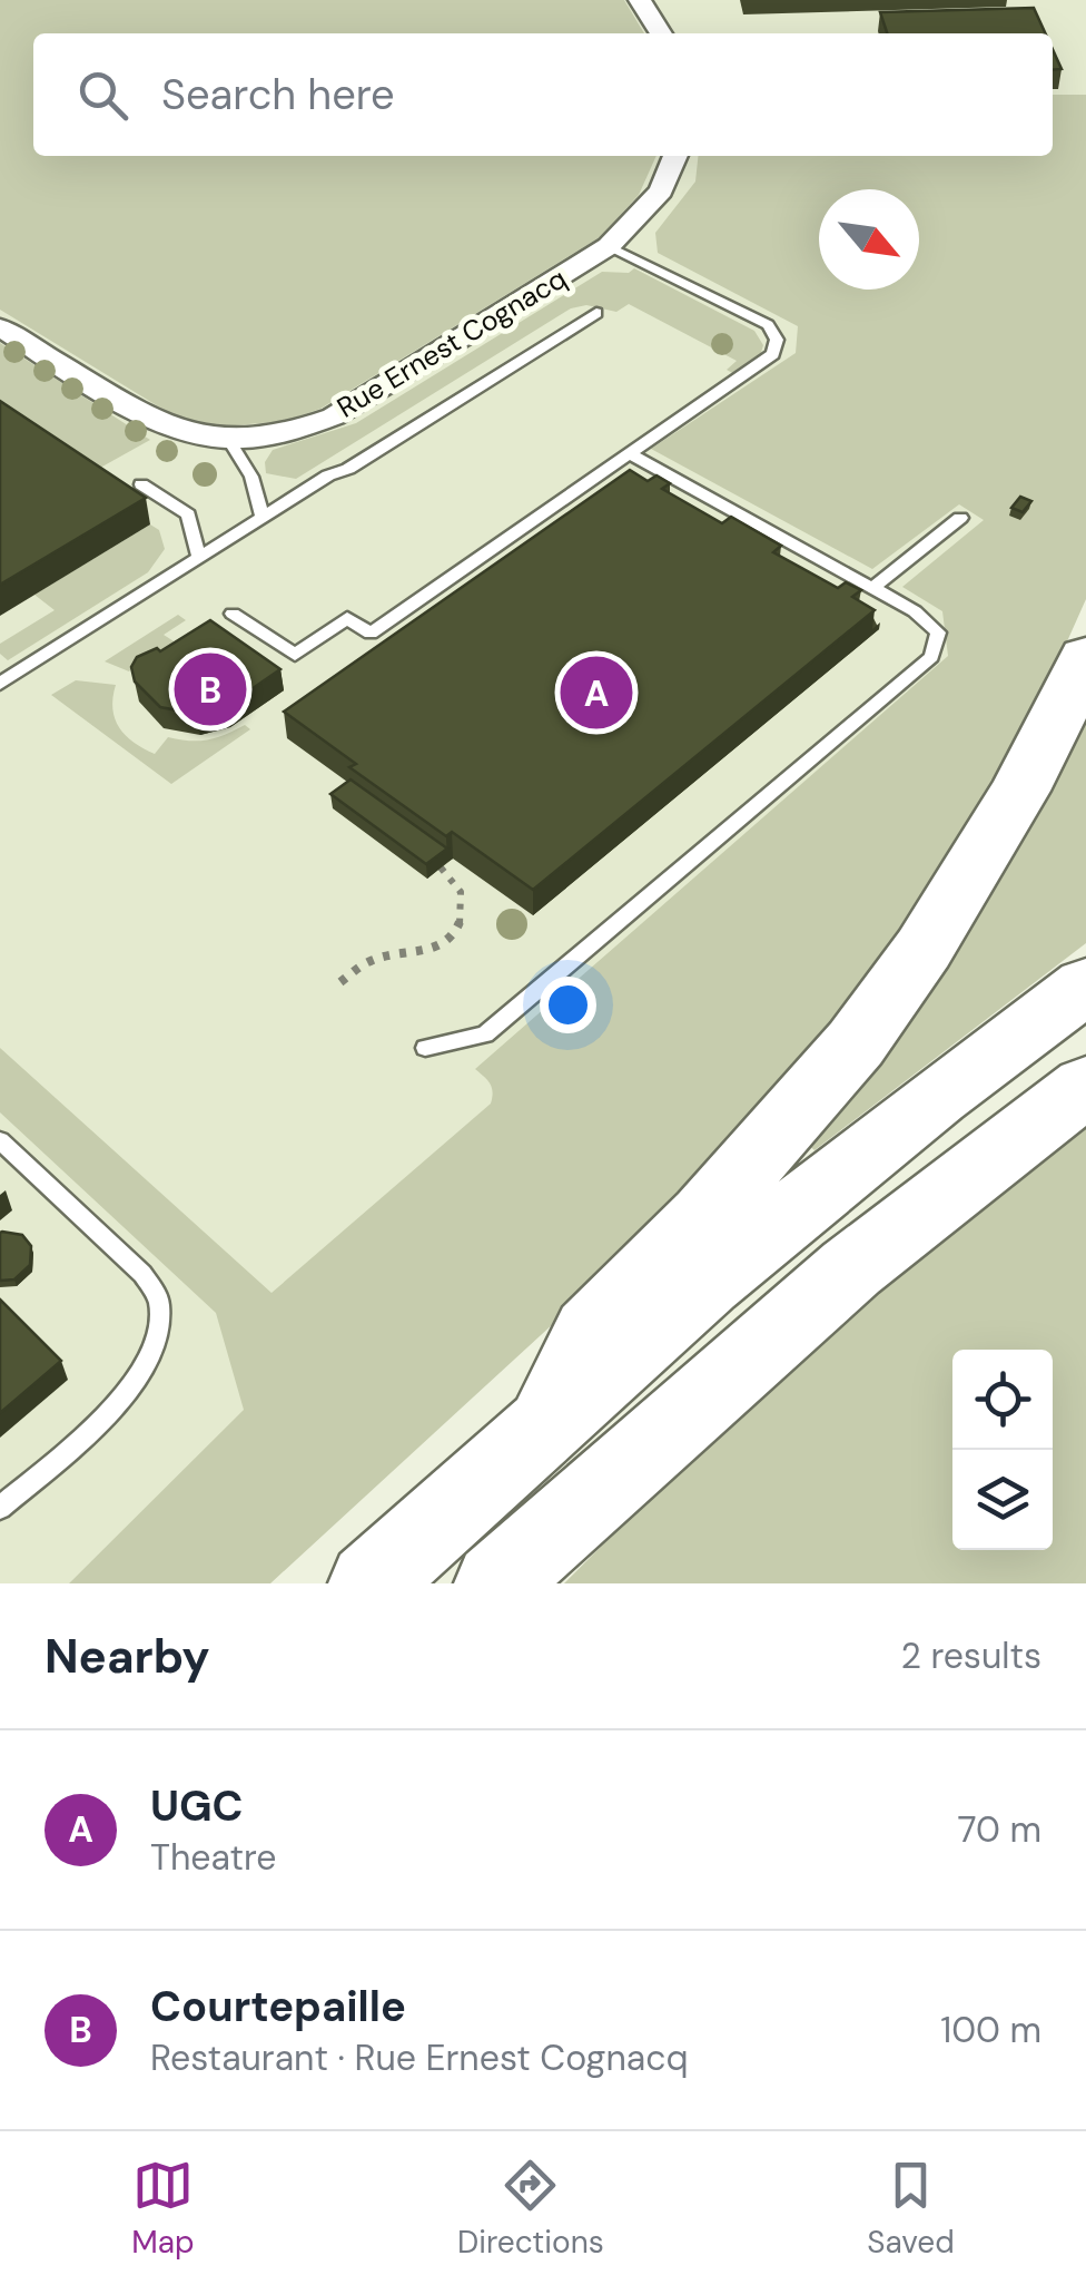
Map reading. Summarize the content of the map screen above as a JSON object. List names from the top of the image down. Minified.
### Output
{"streets":{"street":["Rue Ernest Cognacq"]},"north":"bottom right","page":{"search":"Search here","pins":["B","A"],"heading":["Nearby","2 results"],"list":[{"mark":"A","name":"UGC","note":"Theatre","value":"70 m"},{"mark":"B","name":"Courtepaille","note":"Restaurant · Rue Ernest Cognacq","value":"100 m"}],"nav":["Map","Directions","Saved"]}}
